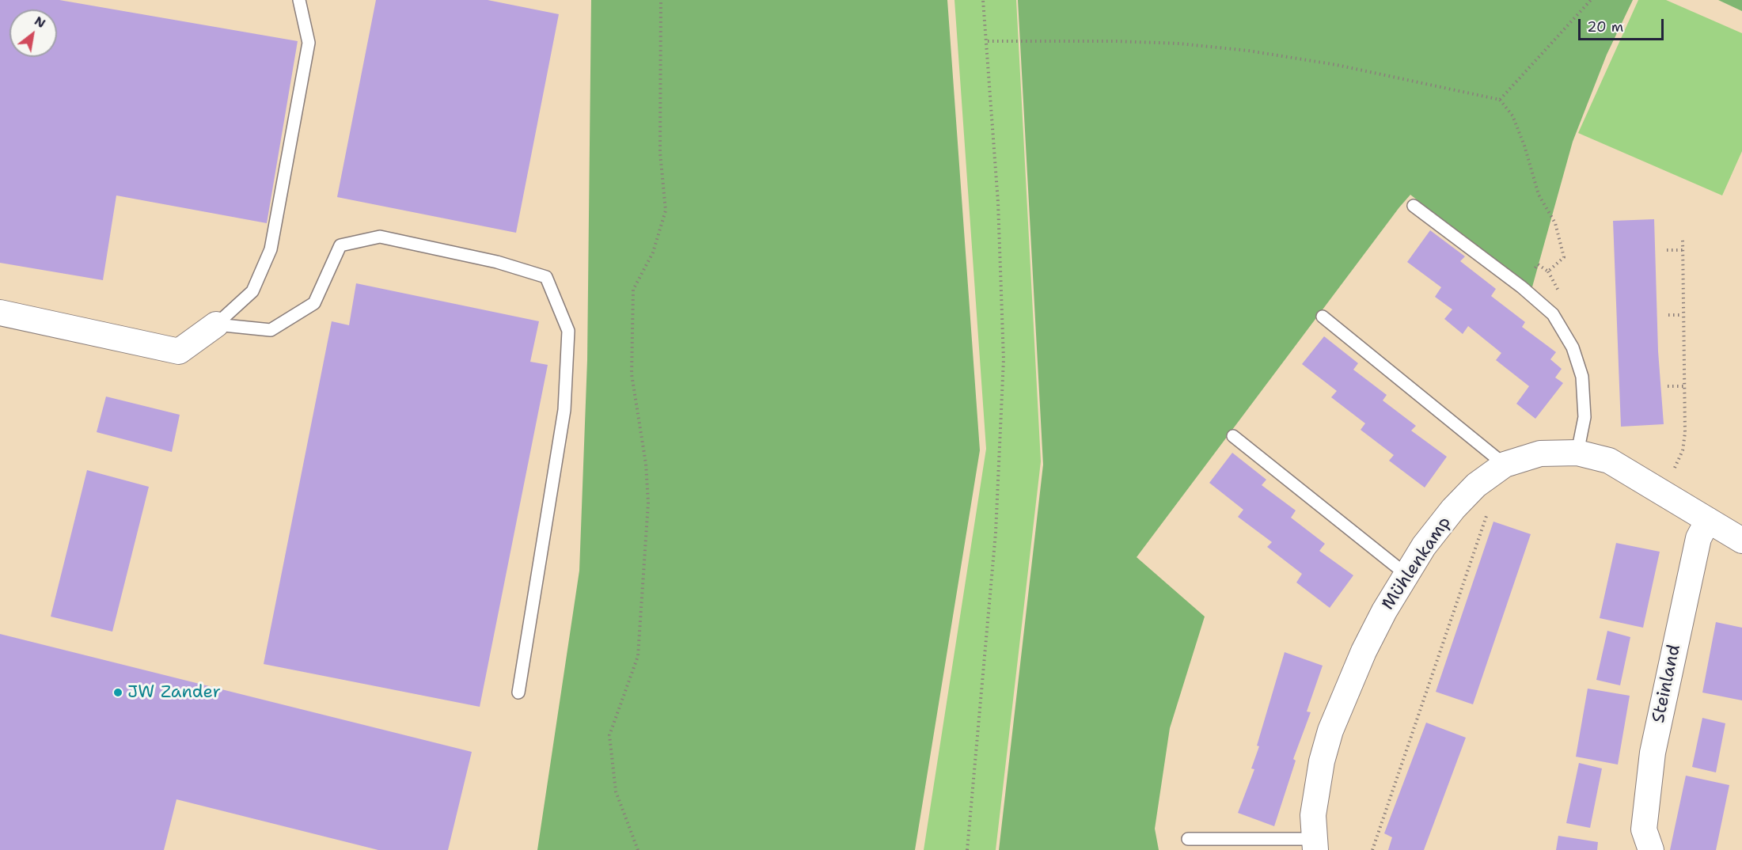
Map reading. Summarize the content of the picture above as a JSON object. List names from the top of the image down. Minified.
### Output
{"streets":{"street":["Mühlenkamp","Steinland"]},"crossings":[["Mühlenkamp","Steinland"]],"places":["JW Zander"],"scale_bar":"20 m","north":"top right"}
